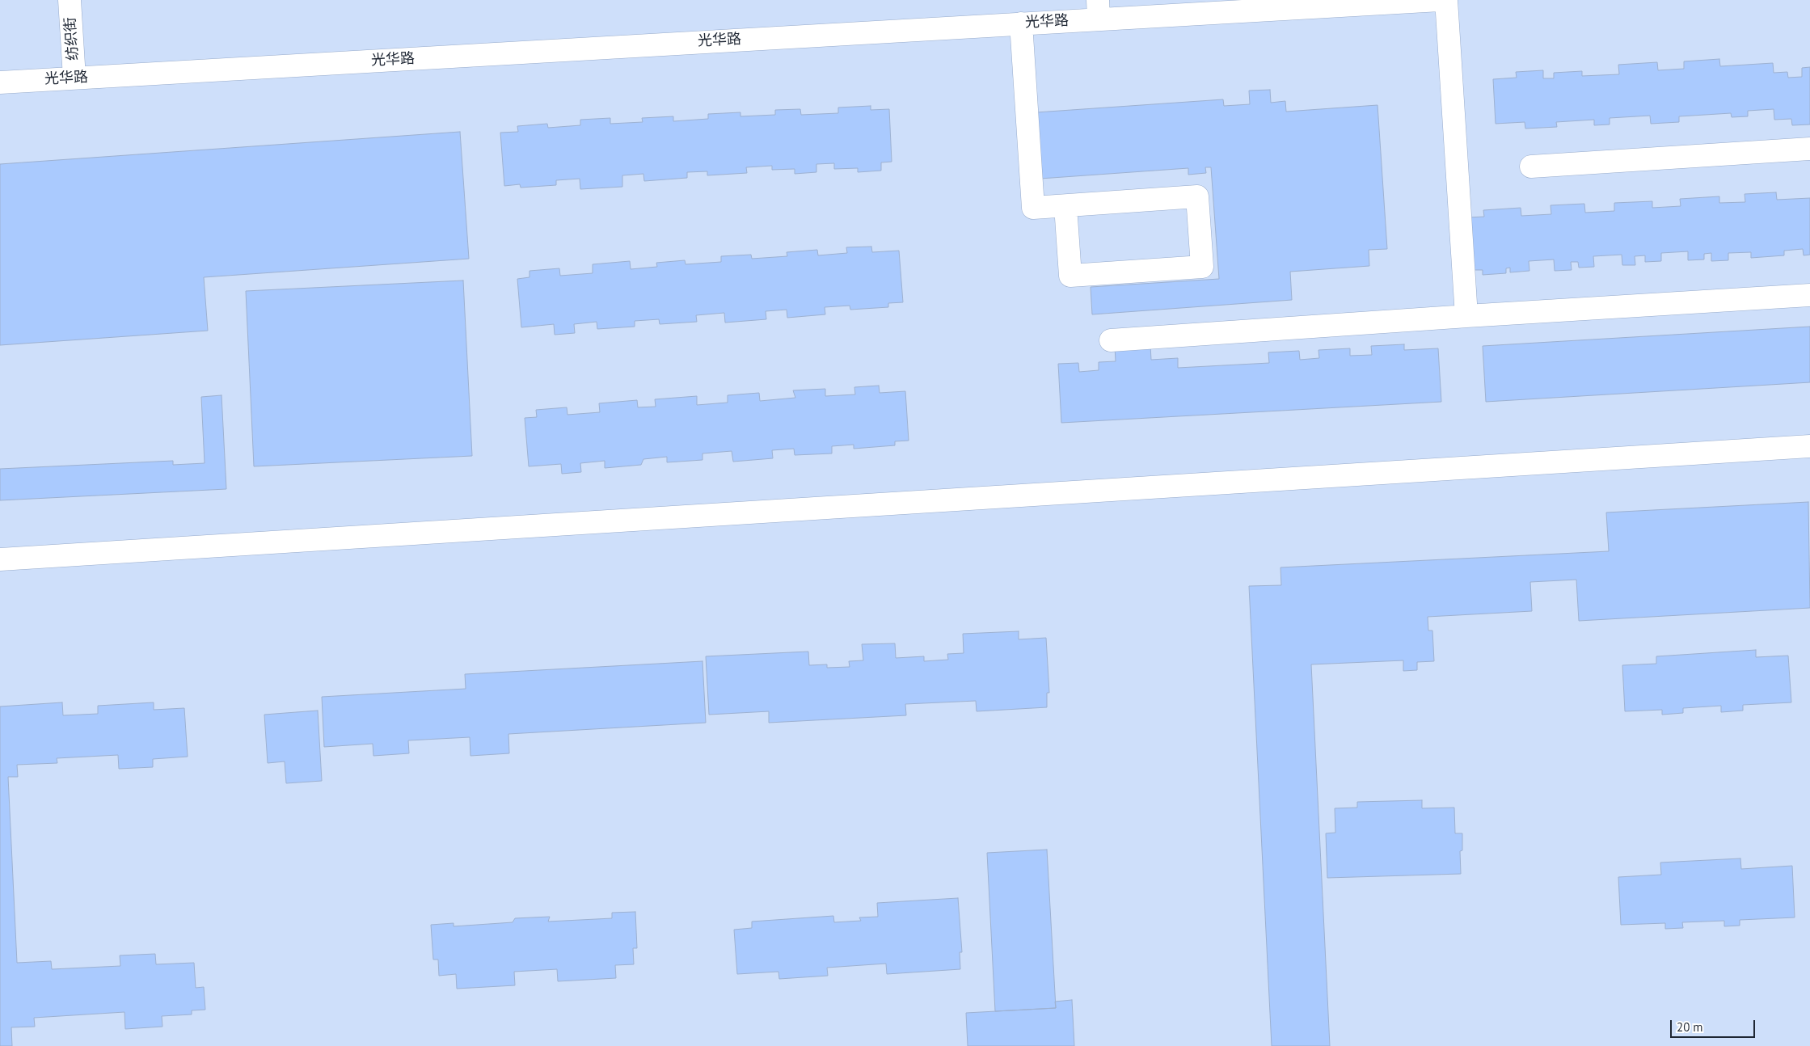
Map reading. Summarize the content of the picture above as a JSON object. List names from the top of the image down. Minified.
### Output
{"streets":{"street":["光华路","纺织街"]},"crossings":[["光华路","纺织街"]],"scale_bar":"20 m"}
